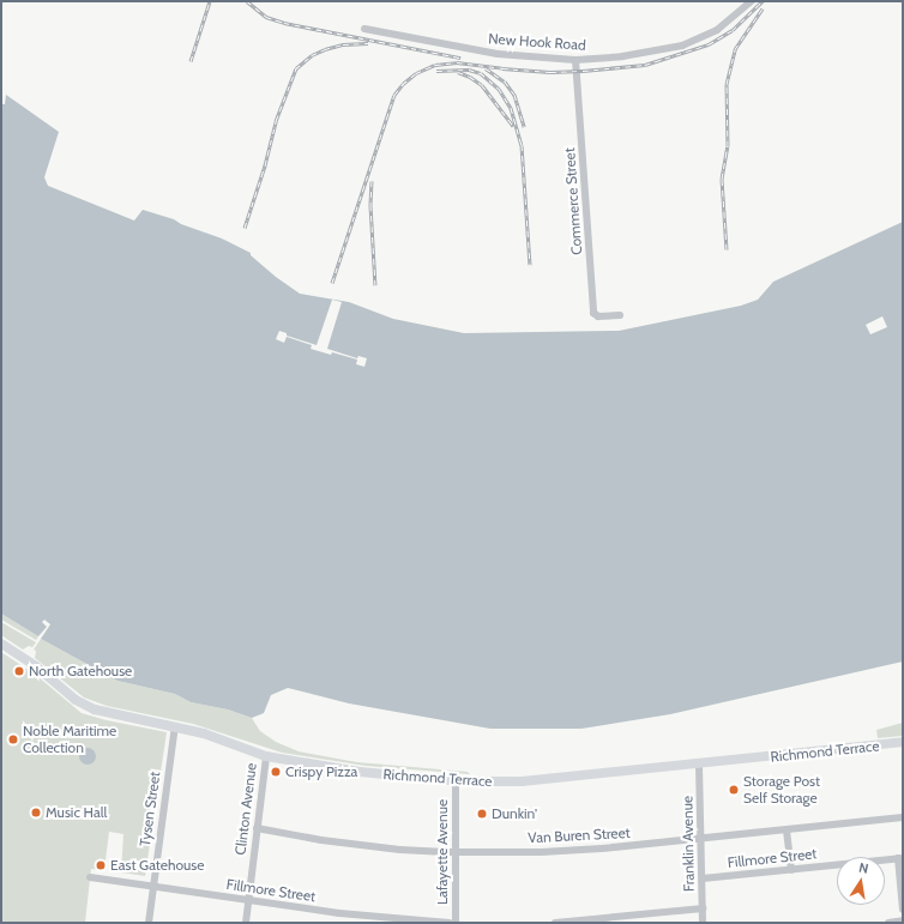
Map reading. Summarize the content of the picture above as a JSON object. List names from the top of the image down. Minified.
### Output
{"streets":{"main road":["Richmond Terrace"],"street":["New Hook Road","Commerce Street","Tysen Street","Clinton Avenue","Van Buren Street","Franklin Avenue","Lafayette Avenue","Fillmore Street"]},"crossings":[["New Hook Road","Commerce Street"],["Richmond Terrace","Tysen Street"],["Richmond Terrace","Clinton Avenue"],["Richmond Terrace","Franklin Avenue"],["Richmond Terrace","Lafayette Avenue"],["Tysen Street","Fillmore Street"],["Clinton Avenue","Van Buren Street"],["Clinton Avenue","Fillmore Street"],["Van Buren Street","Franklin Avenue"],["Van Buren Street","Lafayette Avenue"],["Franklin Avenue","Fillmore Street"]],"places":["North Gatehouse","Noble Maritime Collection","Crispy Pizza","Storage Post Self Storage","Music Hall","Dunkin'","East Gatehouse"],"north":"top"}
